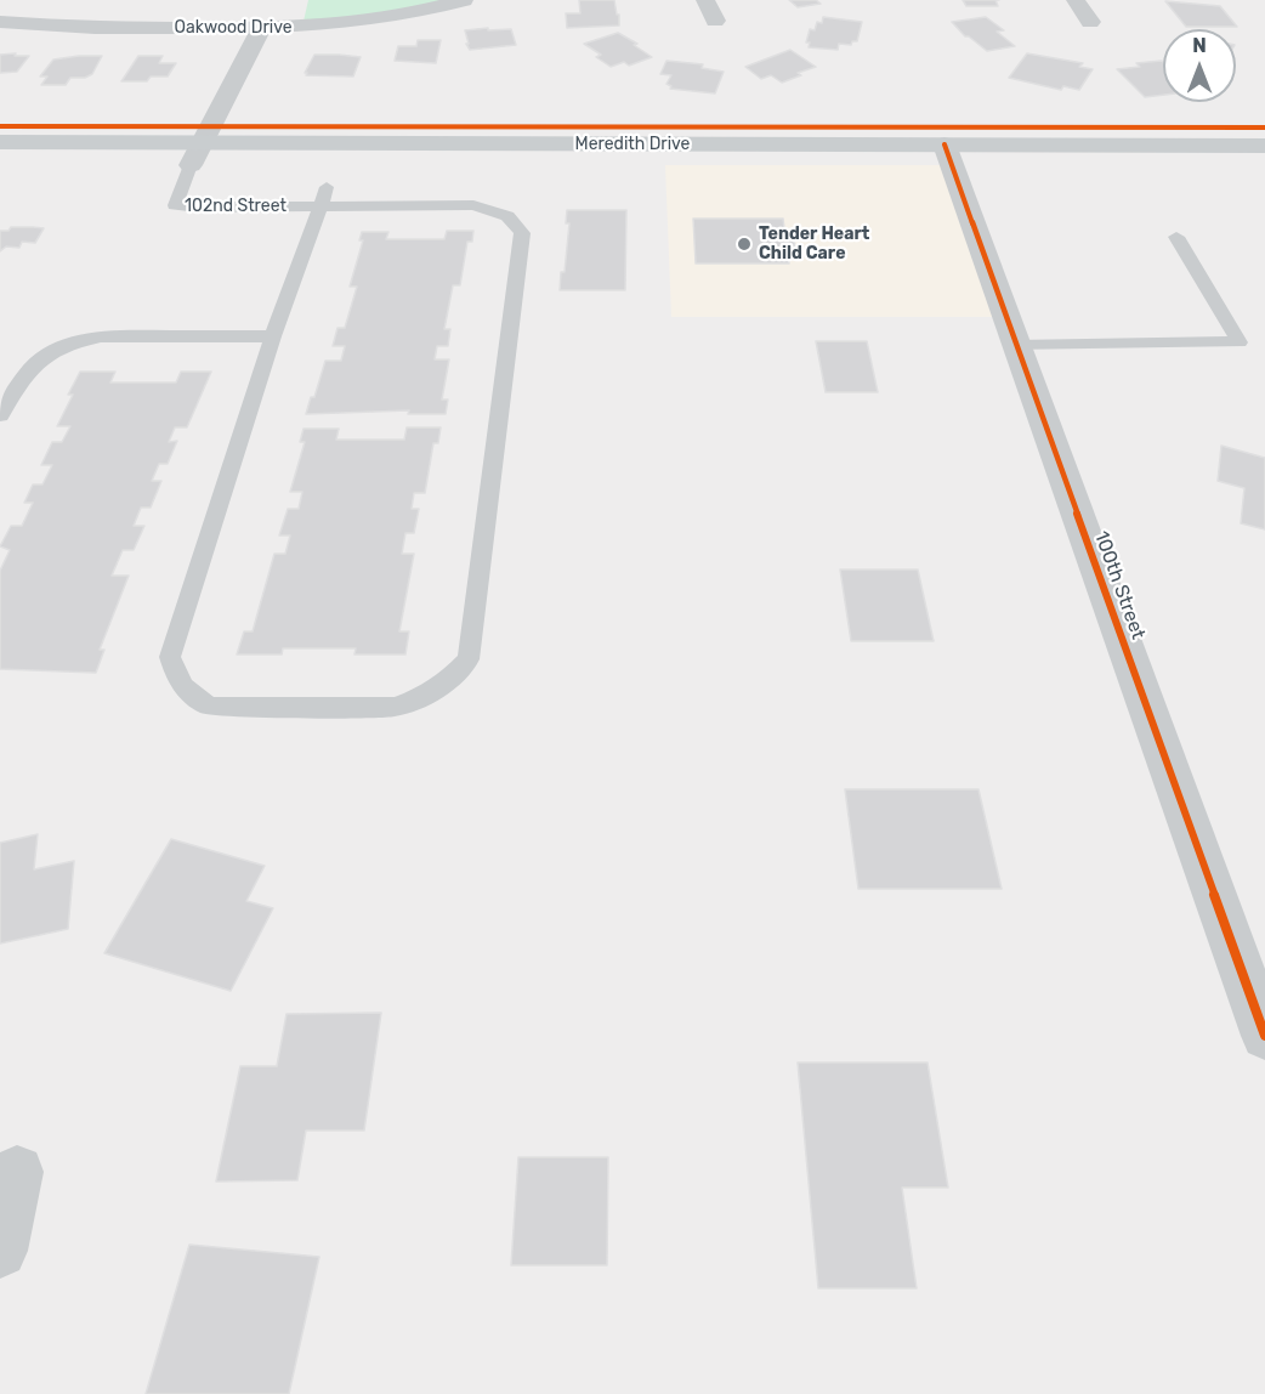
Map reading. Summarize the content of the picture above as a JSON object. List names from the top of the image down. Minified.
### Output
{"streets":{"main road":["Meredith Drive"],"street":["Oakwood Drive","102nd Street","100th Street"]},"crossings":[["Oakwood Drive","102nd Street"],["Meredith Drive","102nd Street"],["Meredith Drive","100th Street"]],"places":["Tender Heart Child Care"],"north":"top"}
